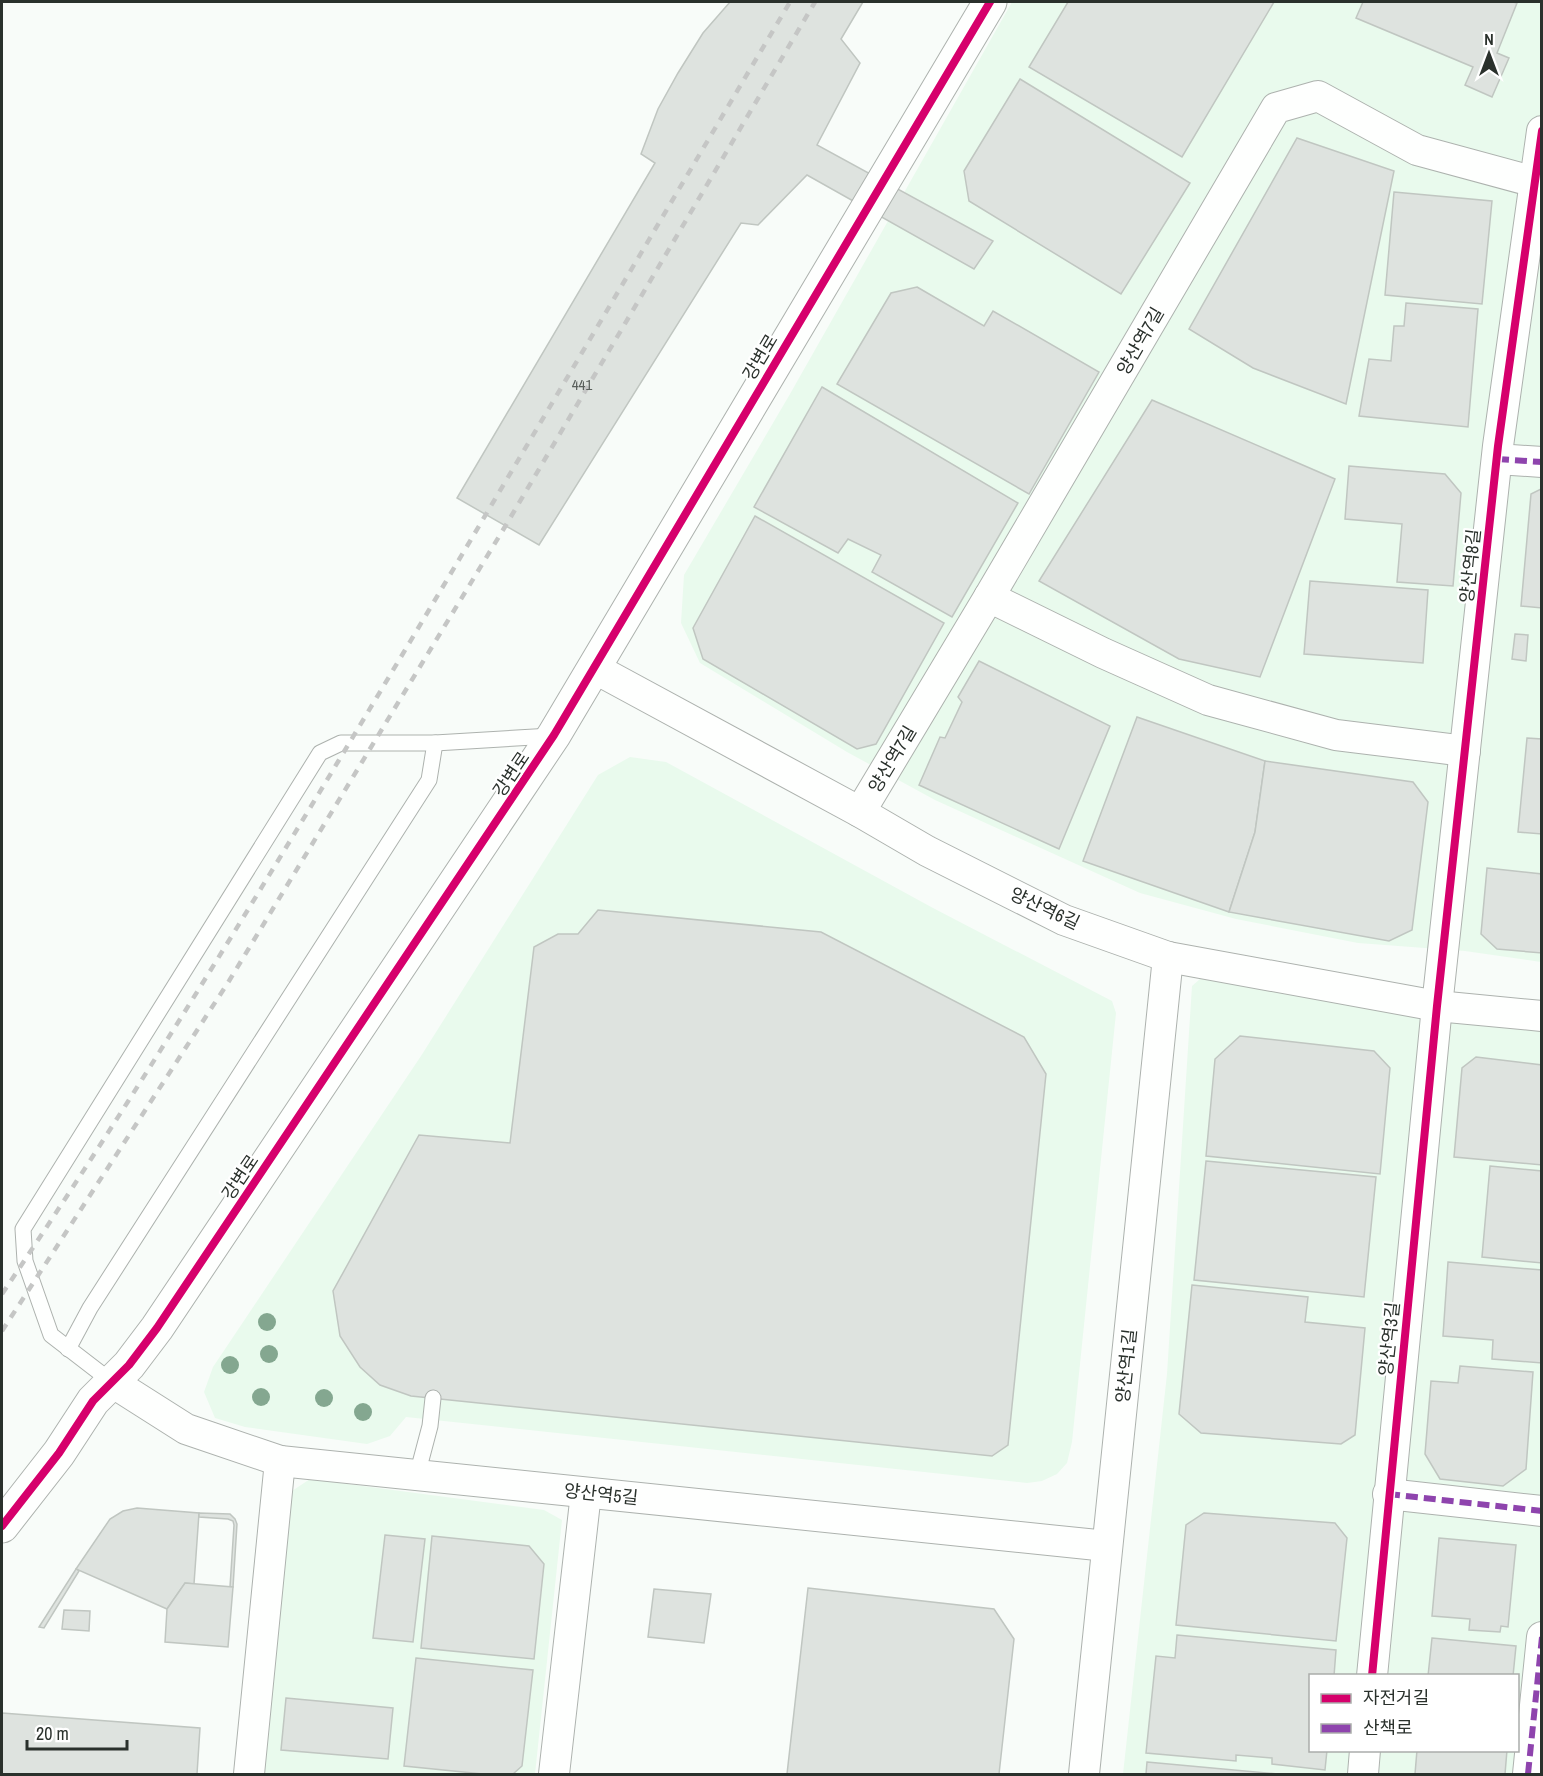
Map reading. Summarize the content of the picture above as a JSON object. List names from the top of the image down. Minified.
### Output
{"streets":{"street":["양산역7길","강변로","양산역8길","양산역6길","양산역3길","양산역1길","양산역5길"]},"crossings":[["양산역7길","양산역8길"],["양산역7길","양산역6길"],["강변로","양산역6길"],["강변로","양산역5길"],["양산역8길","양산역6길"],["양산역8길","양산역3길"],["양산역6길","양산역3길"],["양산역6길","양산역1길"],["양산역1길","양산역5길"]],"house_numbers":["441"],"legend":["자전거길","산책로"],"scale_bar":"20 m","north":"top"}
